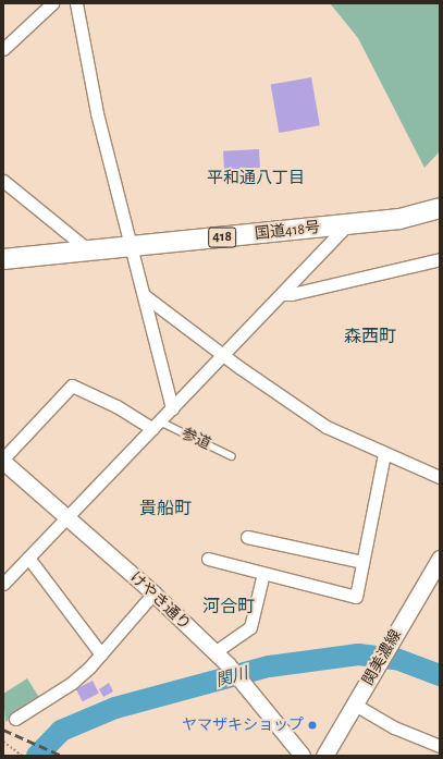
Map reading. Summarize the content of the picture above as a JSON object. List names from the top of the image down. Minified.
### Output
{"streets":{"highway":["国道418号","418"],"main road":["関美濃線"],"street":["けやき通り"],"lane":["参道"]},"districts":["平和通八丁目","森西町","貴船町","河合町"],"water":["関川"],"places":["ヤマザキショップ"]}
